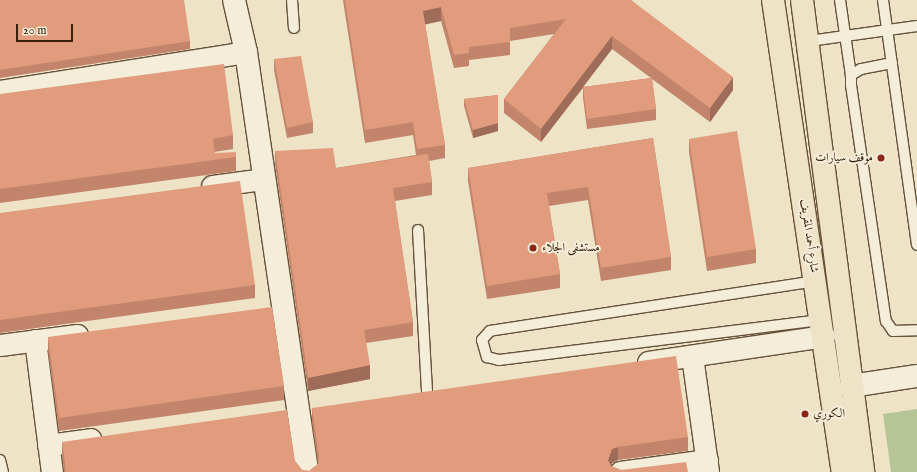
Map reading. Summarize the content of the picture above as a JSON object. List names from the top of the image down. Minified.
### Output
{"streets":{"highway":["شارع أحمد المقريف"]},"places":["موقف سيارات","مستشفى الجلاء","الكوري"],"scale_bar":"20 m"}
